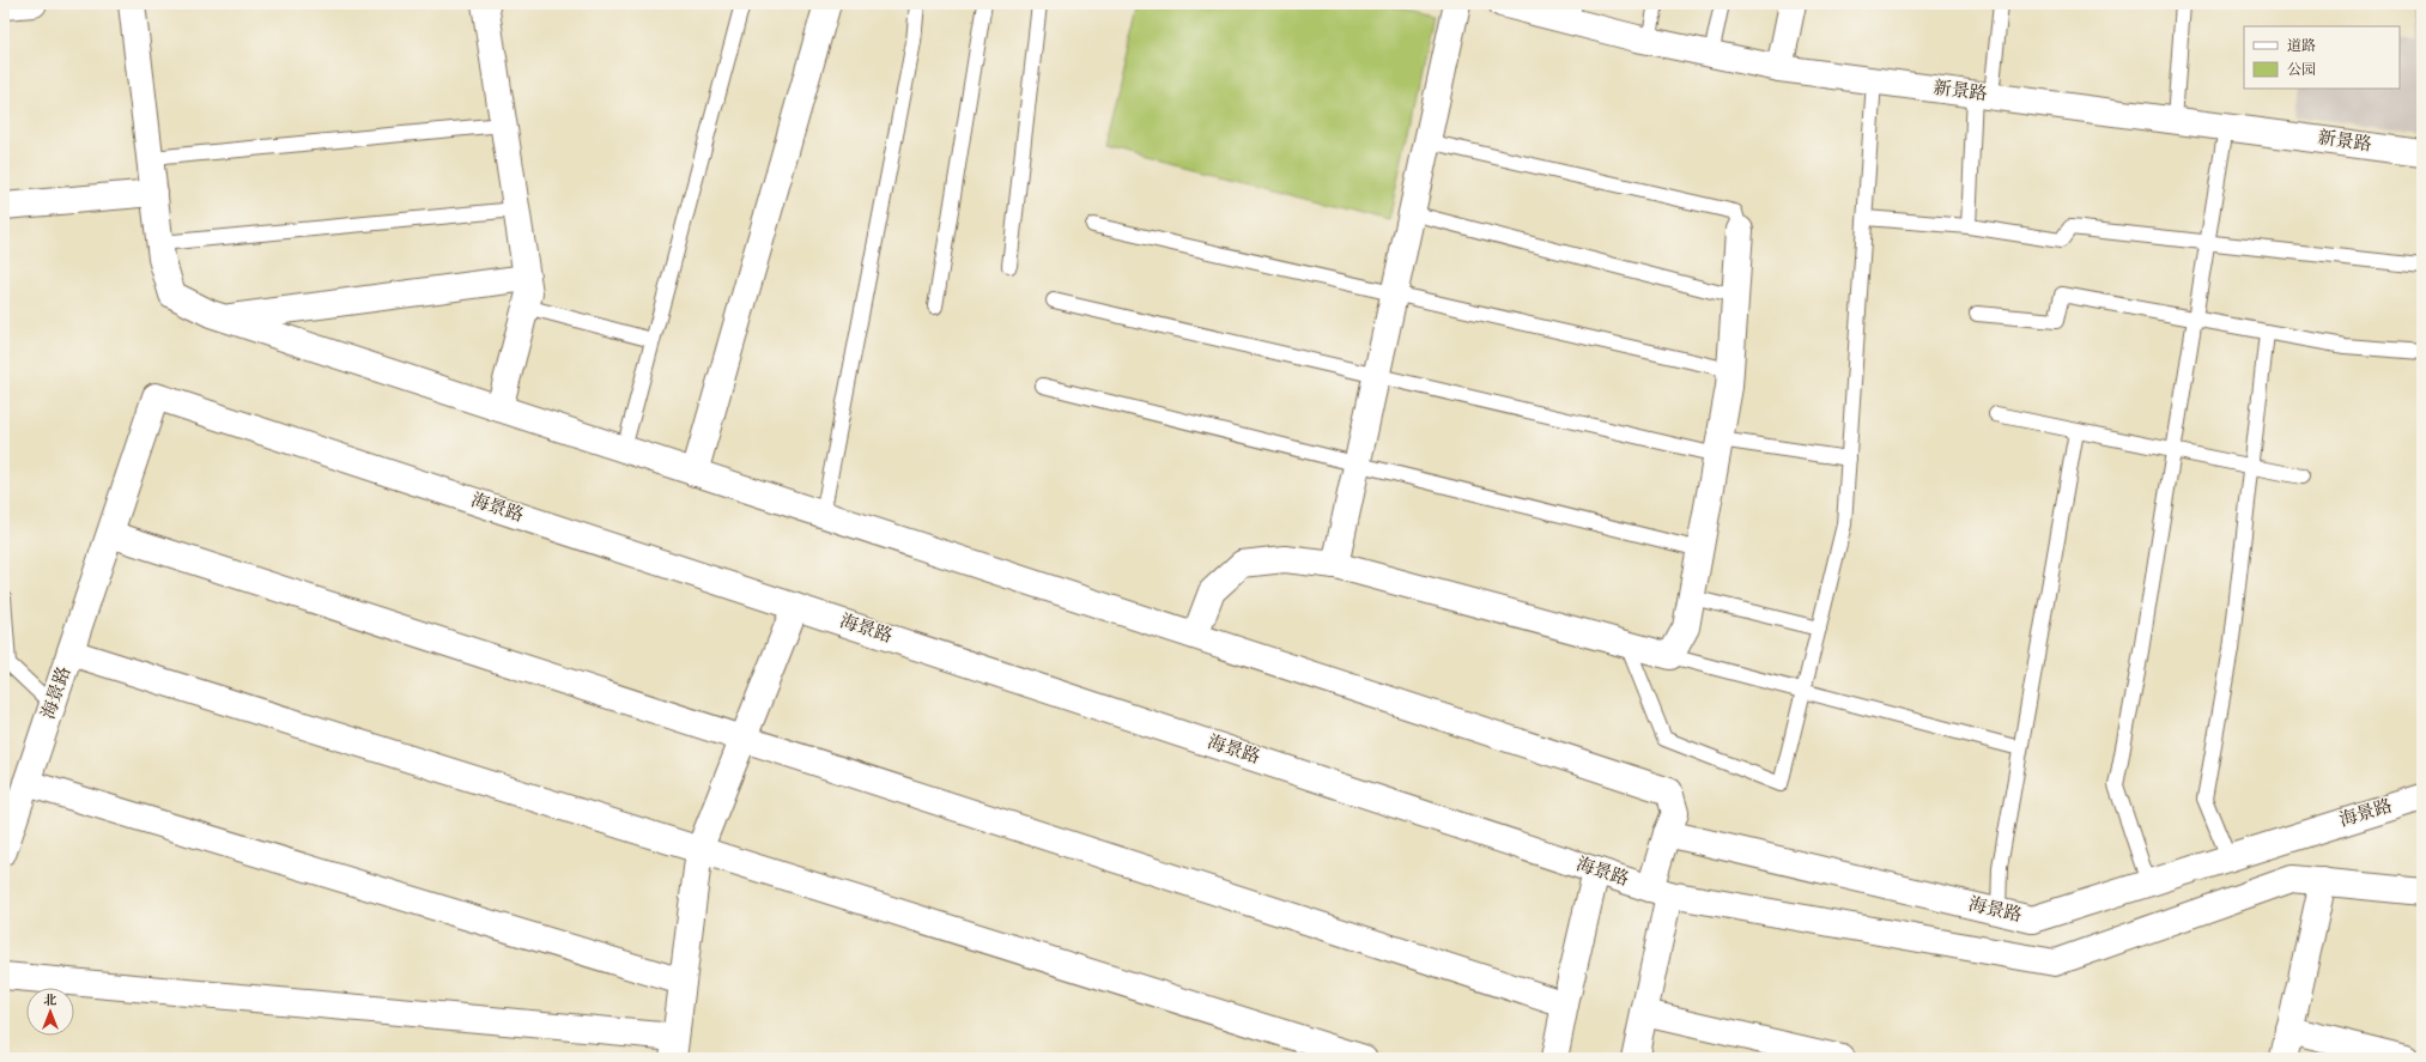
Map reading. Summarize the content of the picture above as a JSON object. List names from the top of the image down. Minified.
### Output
{"streets":{"street":["新景路","海景路"]},"legend":["道路","公园"],"north":"top"}
